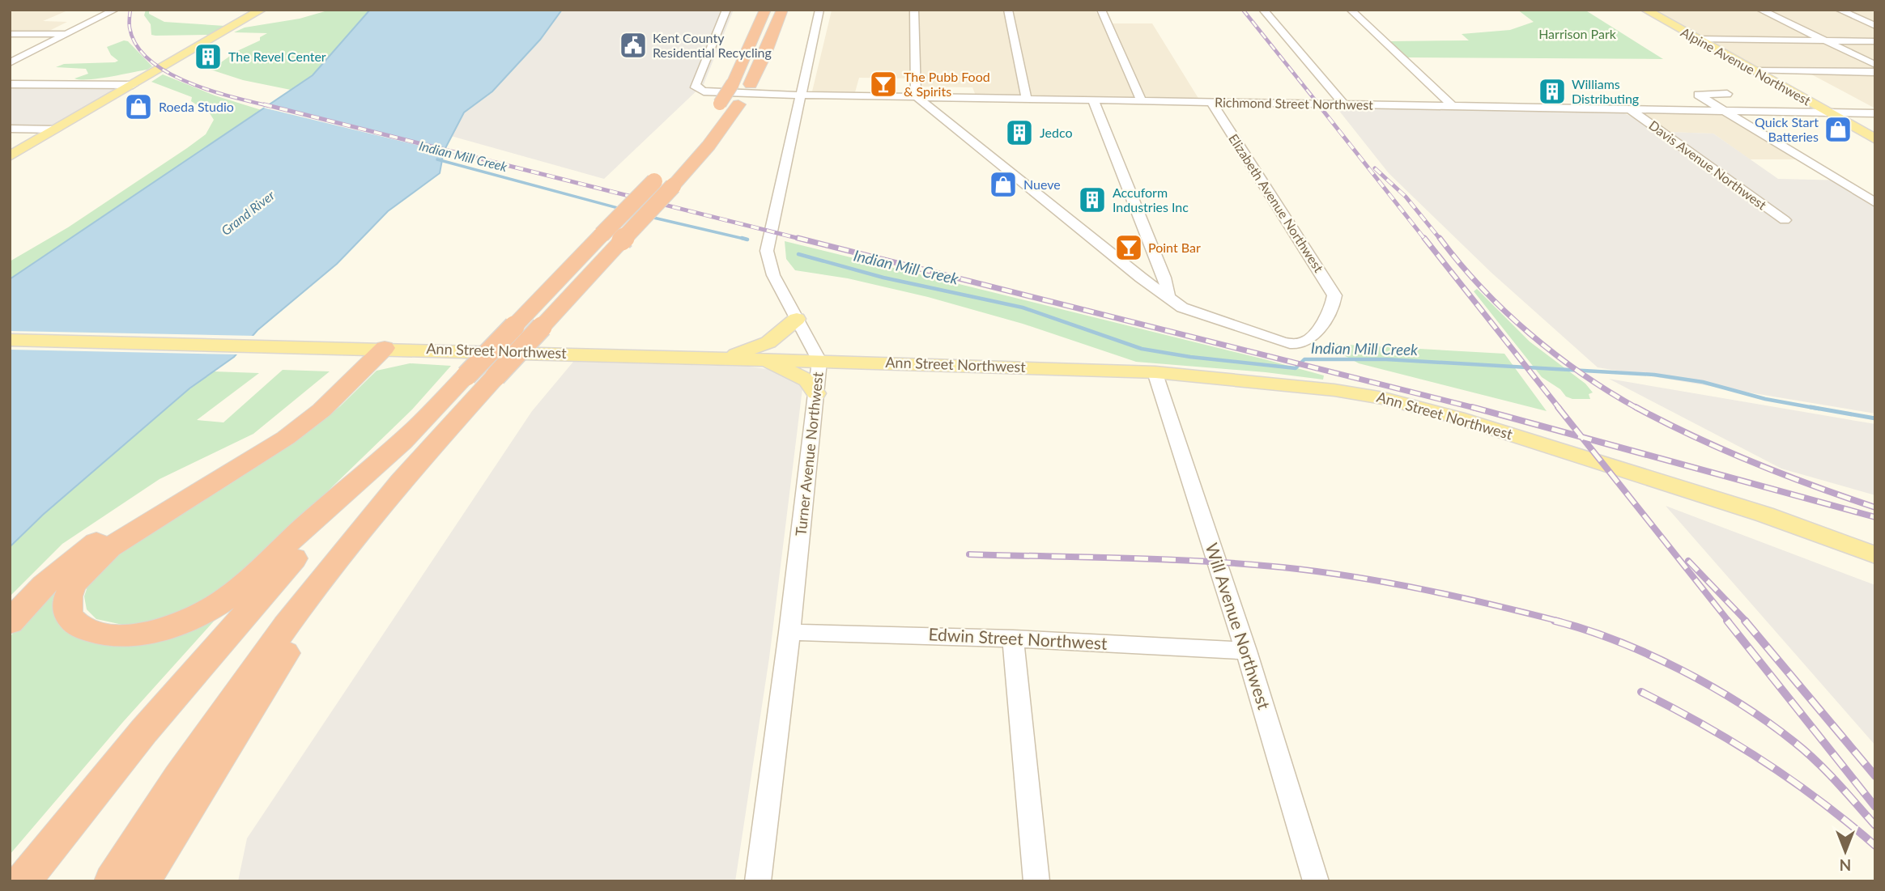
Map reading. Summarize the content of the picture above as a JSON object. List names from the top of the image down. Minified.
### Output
{"streets":{"main road":["Alpine Avenue Northwest","Ann Street Northwest"],"street":["Richmond Street Northwest","Davis Avenue Northwest","Elizabeth Avenue Northwest","Turner Avenue Northwest","Will Avenue Northwest","Edwin Street Northwest"]},"crossings":[["Alpine Avenue Northwest","Richmond Street Northwest"],["Richmond Street Northwest","Davis Avenue Northwest"],["Richmond Street Northwest","Elizabeth Avenue Northwest"],["Richmond Street Northwest","Turner Avenue Northwest"],["Ann Street Northwest","Turner Avenue Northwest"],["Ann Street Northwest","Will Avenue Northwest"],["Turner Avenue Northwest","Edwin Street Northwest"],["Will Avenue Northwest","Edwin Street Northwest"]],"water":["Indian Mill Creek","Grand River"],"parks":["Harrison Park"],"places":{"public building":["Kent County Residential Recycling"],"building":["The Revel Center","Williams Distributing","Jedco","Accuform Industries Inc"],"bar":["The Pubb Food & Spirits","Point Bar"],"shop":["Roeda Studio","Quick Start Batteries","Nueve"]},"north":"bottom"}
